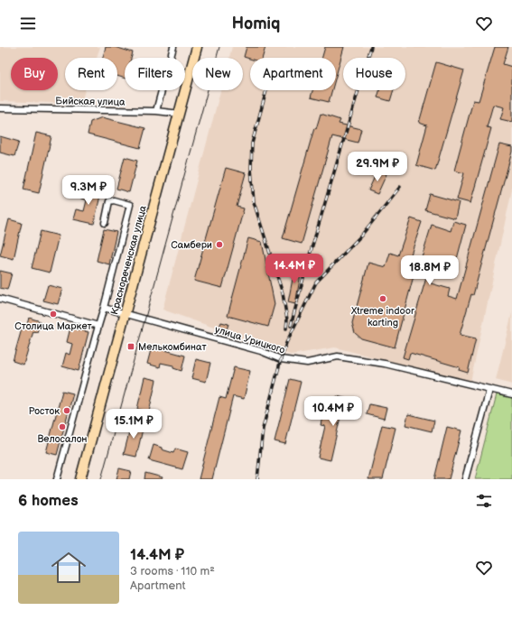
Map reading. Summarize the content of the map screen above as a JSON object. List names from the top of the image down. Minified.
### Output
{"streets":{"main road":["Краснореченская улица"],"street":["Бийская улица","улица Урицкого"]},"crossings":[["Бийская улица","Краснореченская улица"],["Краснореченская улица","улица Урицкого"]],"places":{"other":["Самбери","Xtreme indoor karting","Столица Маркет","Росток","Велосалон"],"transit":["Мелькомбинат"]},"page":{"header":"Homiq","chip":["Buy","Rent","Filters","New","Apartment","House"],"price":["29.9M ₽","9.3M ₽","14.4M ₽","18.8M ₽","10.4M ₽","15.1M ₽"],"heading":"6 homes","list":[{"name":"14.4M ₽","note":"3 rooms · 110 m² · Apartment"}]}}
